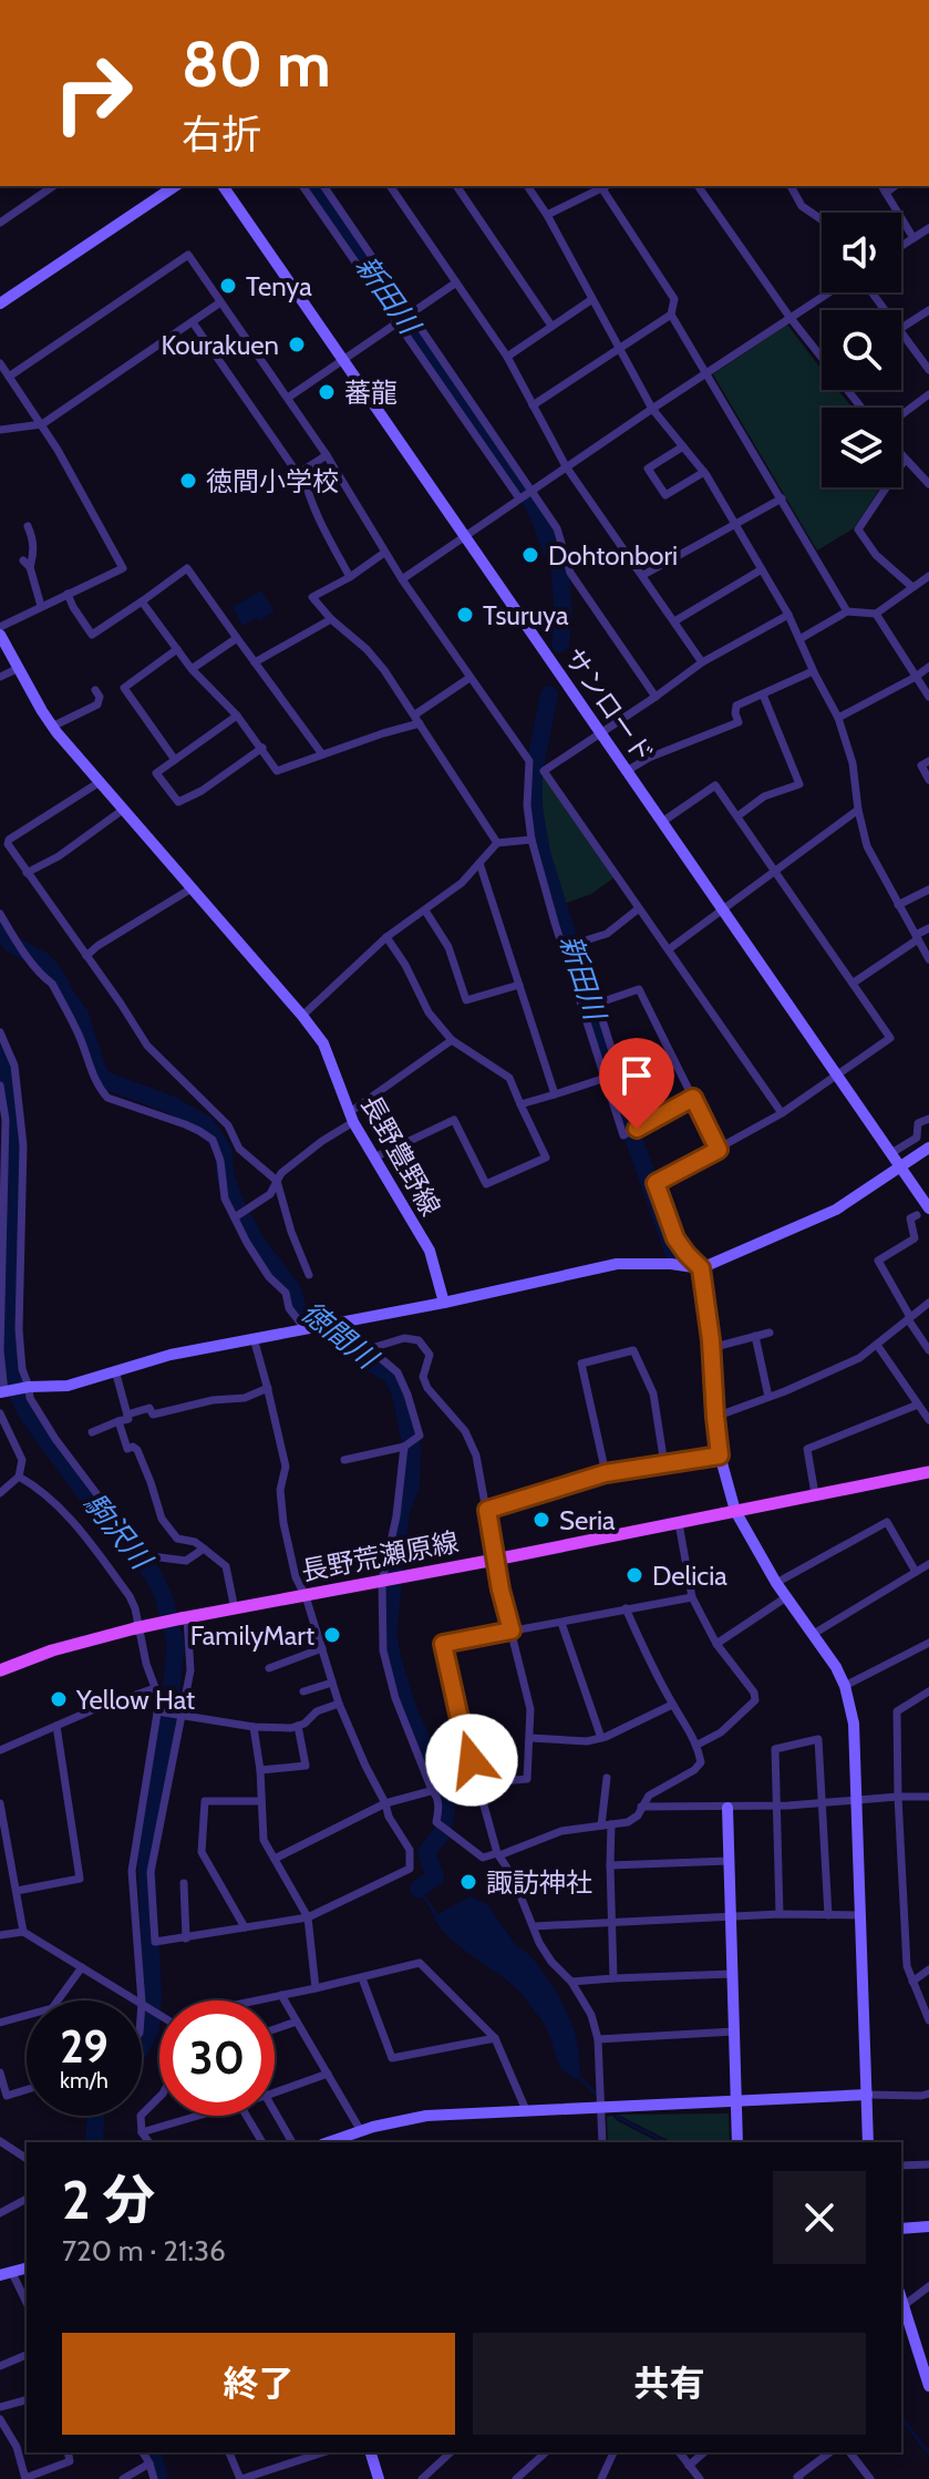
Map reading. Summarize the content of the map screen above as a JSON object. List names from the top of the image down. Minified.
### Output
{"streets":{"main road":["長野荒瀬原線"],"street":["サンロード","長野豊野線"]},"water":["新田川","徳間川","駒沢川"],"places":["Tenya","Kourakuen","蕃龍","徳間小学校","Dohtonbori","Tsuruya","Seria","Delicia","FamilyMart","Yellow Hat","諏訪神社"],"page":{"turn":["80 m","右折"],"speed":"29 km/h","limit":"30","heading":["2 分","720 m · 21:36"],"buttons":["終了","共有"]}}
